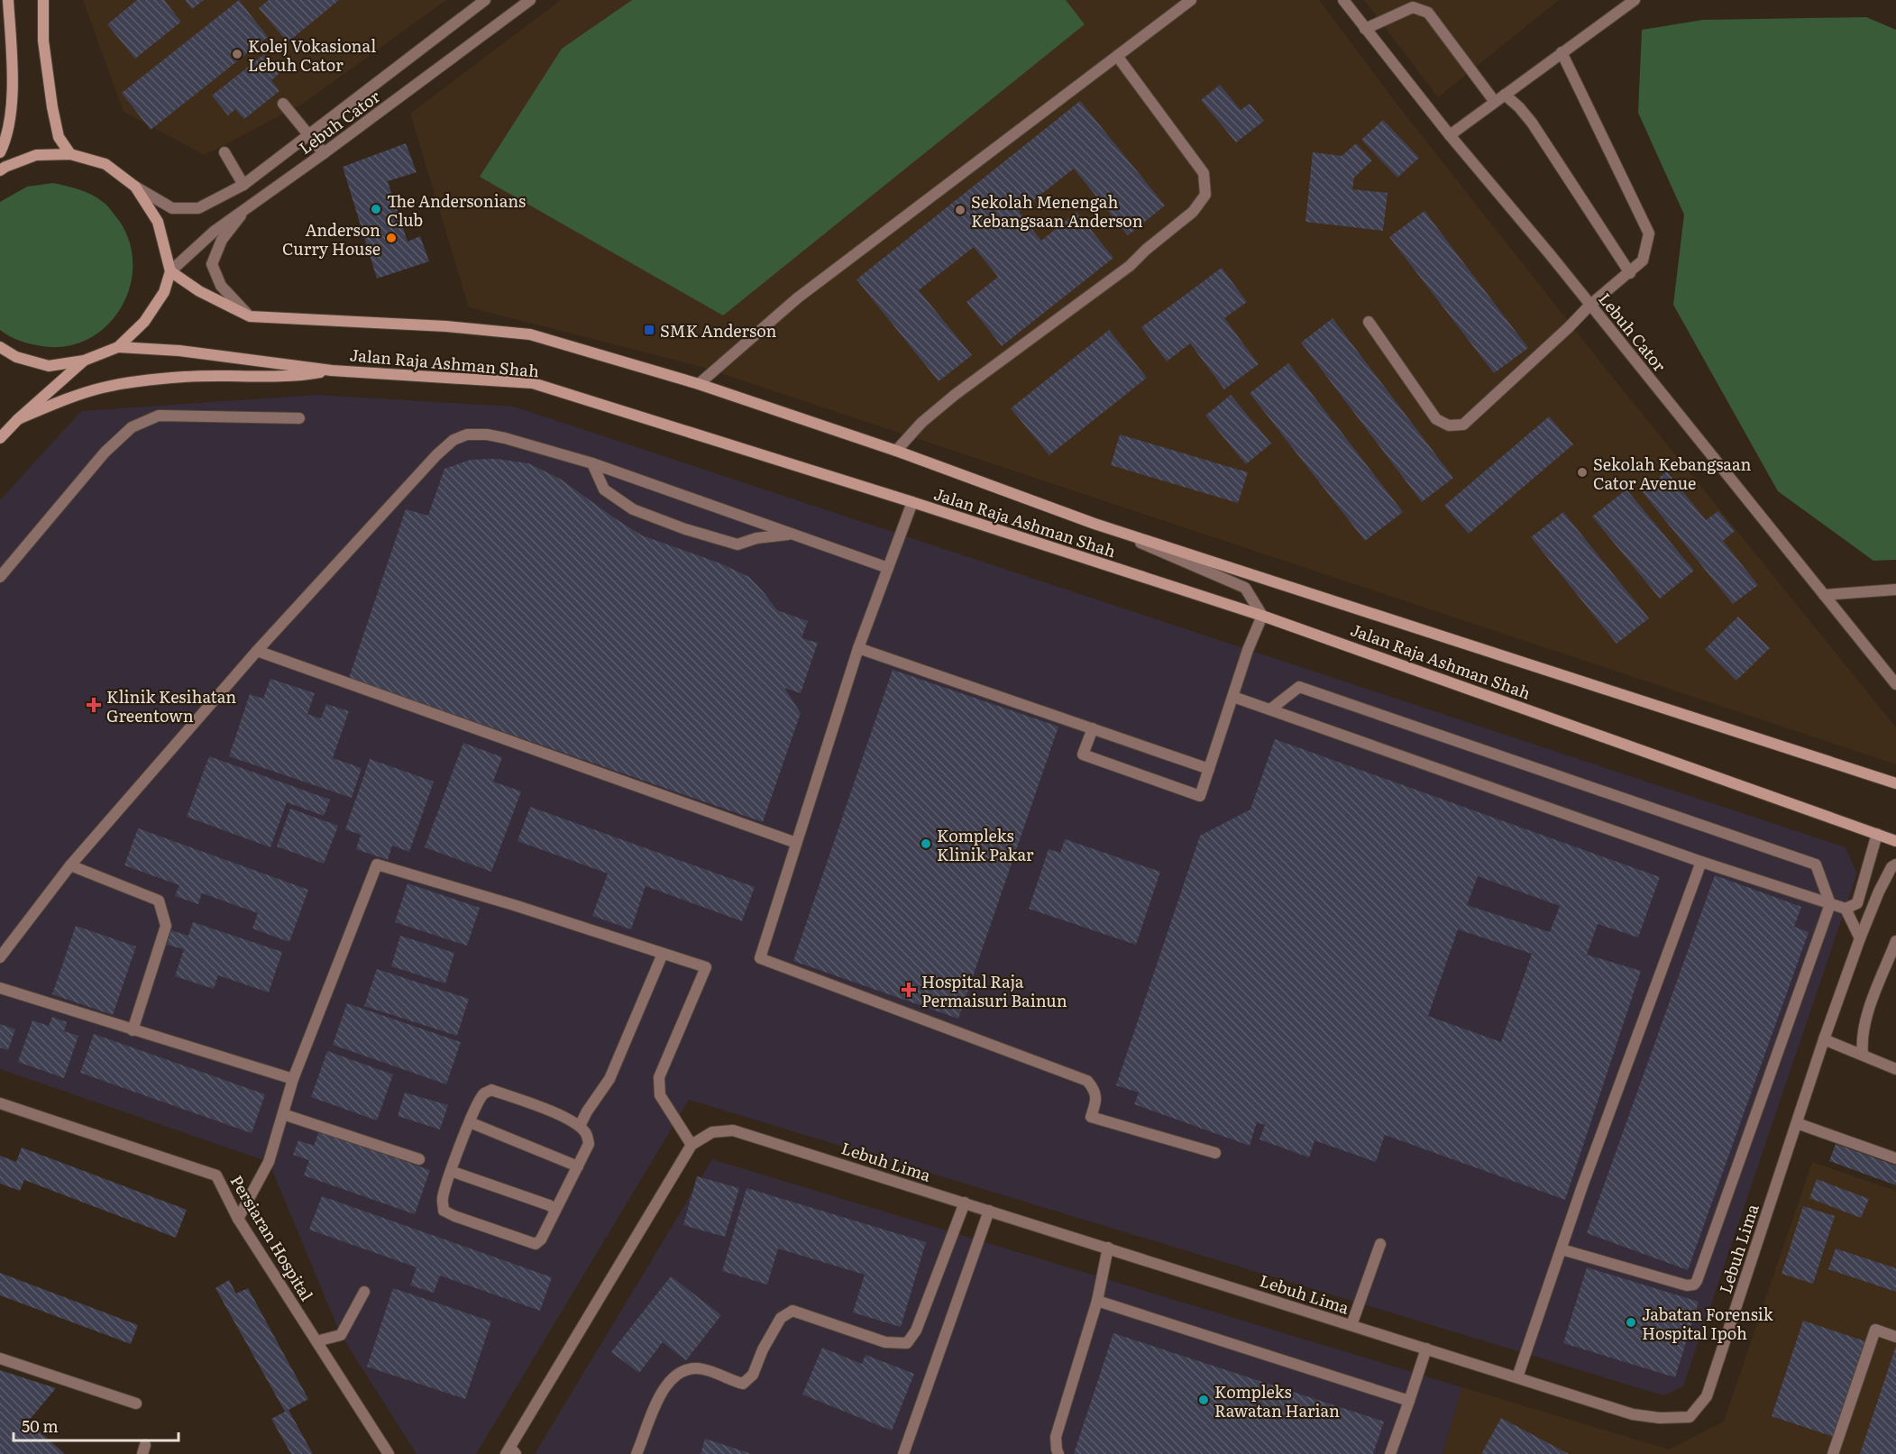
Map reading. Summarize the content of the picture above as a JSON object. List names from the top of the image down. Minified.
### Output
{"streets":{"main road":["Jalan Raja Ashman Shah"],"street":["Lebuh Cator","Lebuh Lima","Persiaran Hospital"]},"crossings":[["Lebuh Cator","Jalan Raja Ashman Shah"]],"places":{"other":["Kolej Vokasional Lebuh Cator","The Andersonians Club","Sekolah Menengah Kebangsaan Anderson","Anderson Curry House","Sekolah Kebangsaan Cator Avenue","Kompleks Klinik Pakar","Jabatan Forensik Hospital Ipoh","Kompleks Rawatan Harian"],"transit":["SMK Anderson"],"health":["Klinik Kesihatan Greentown","Hospital Raja Permaisuri Bainun"]},"scale_bar":"50 m"}
